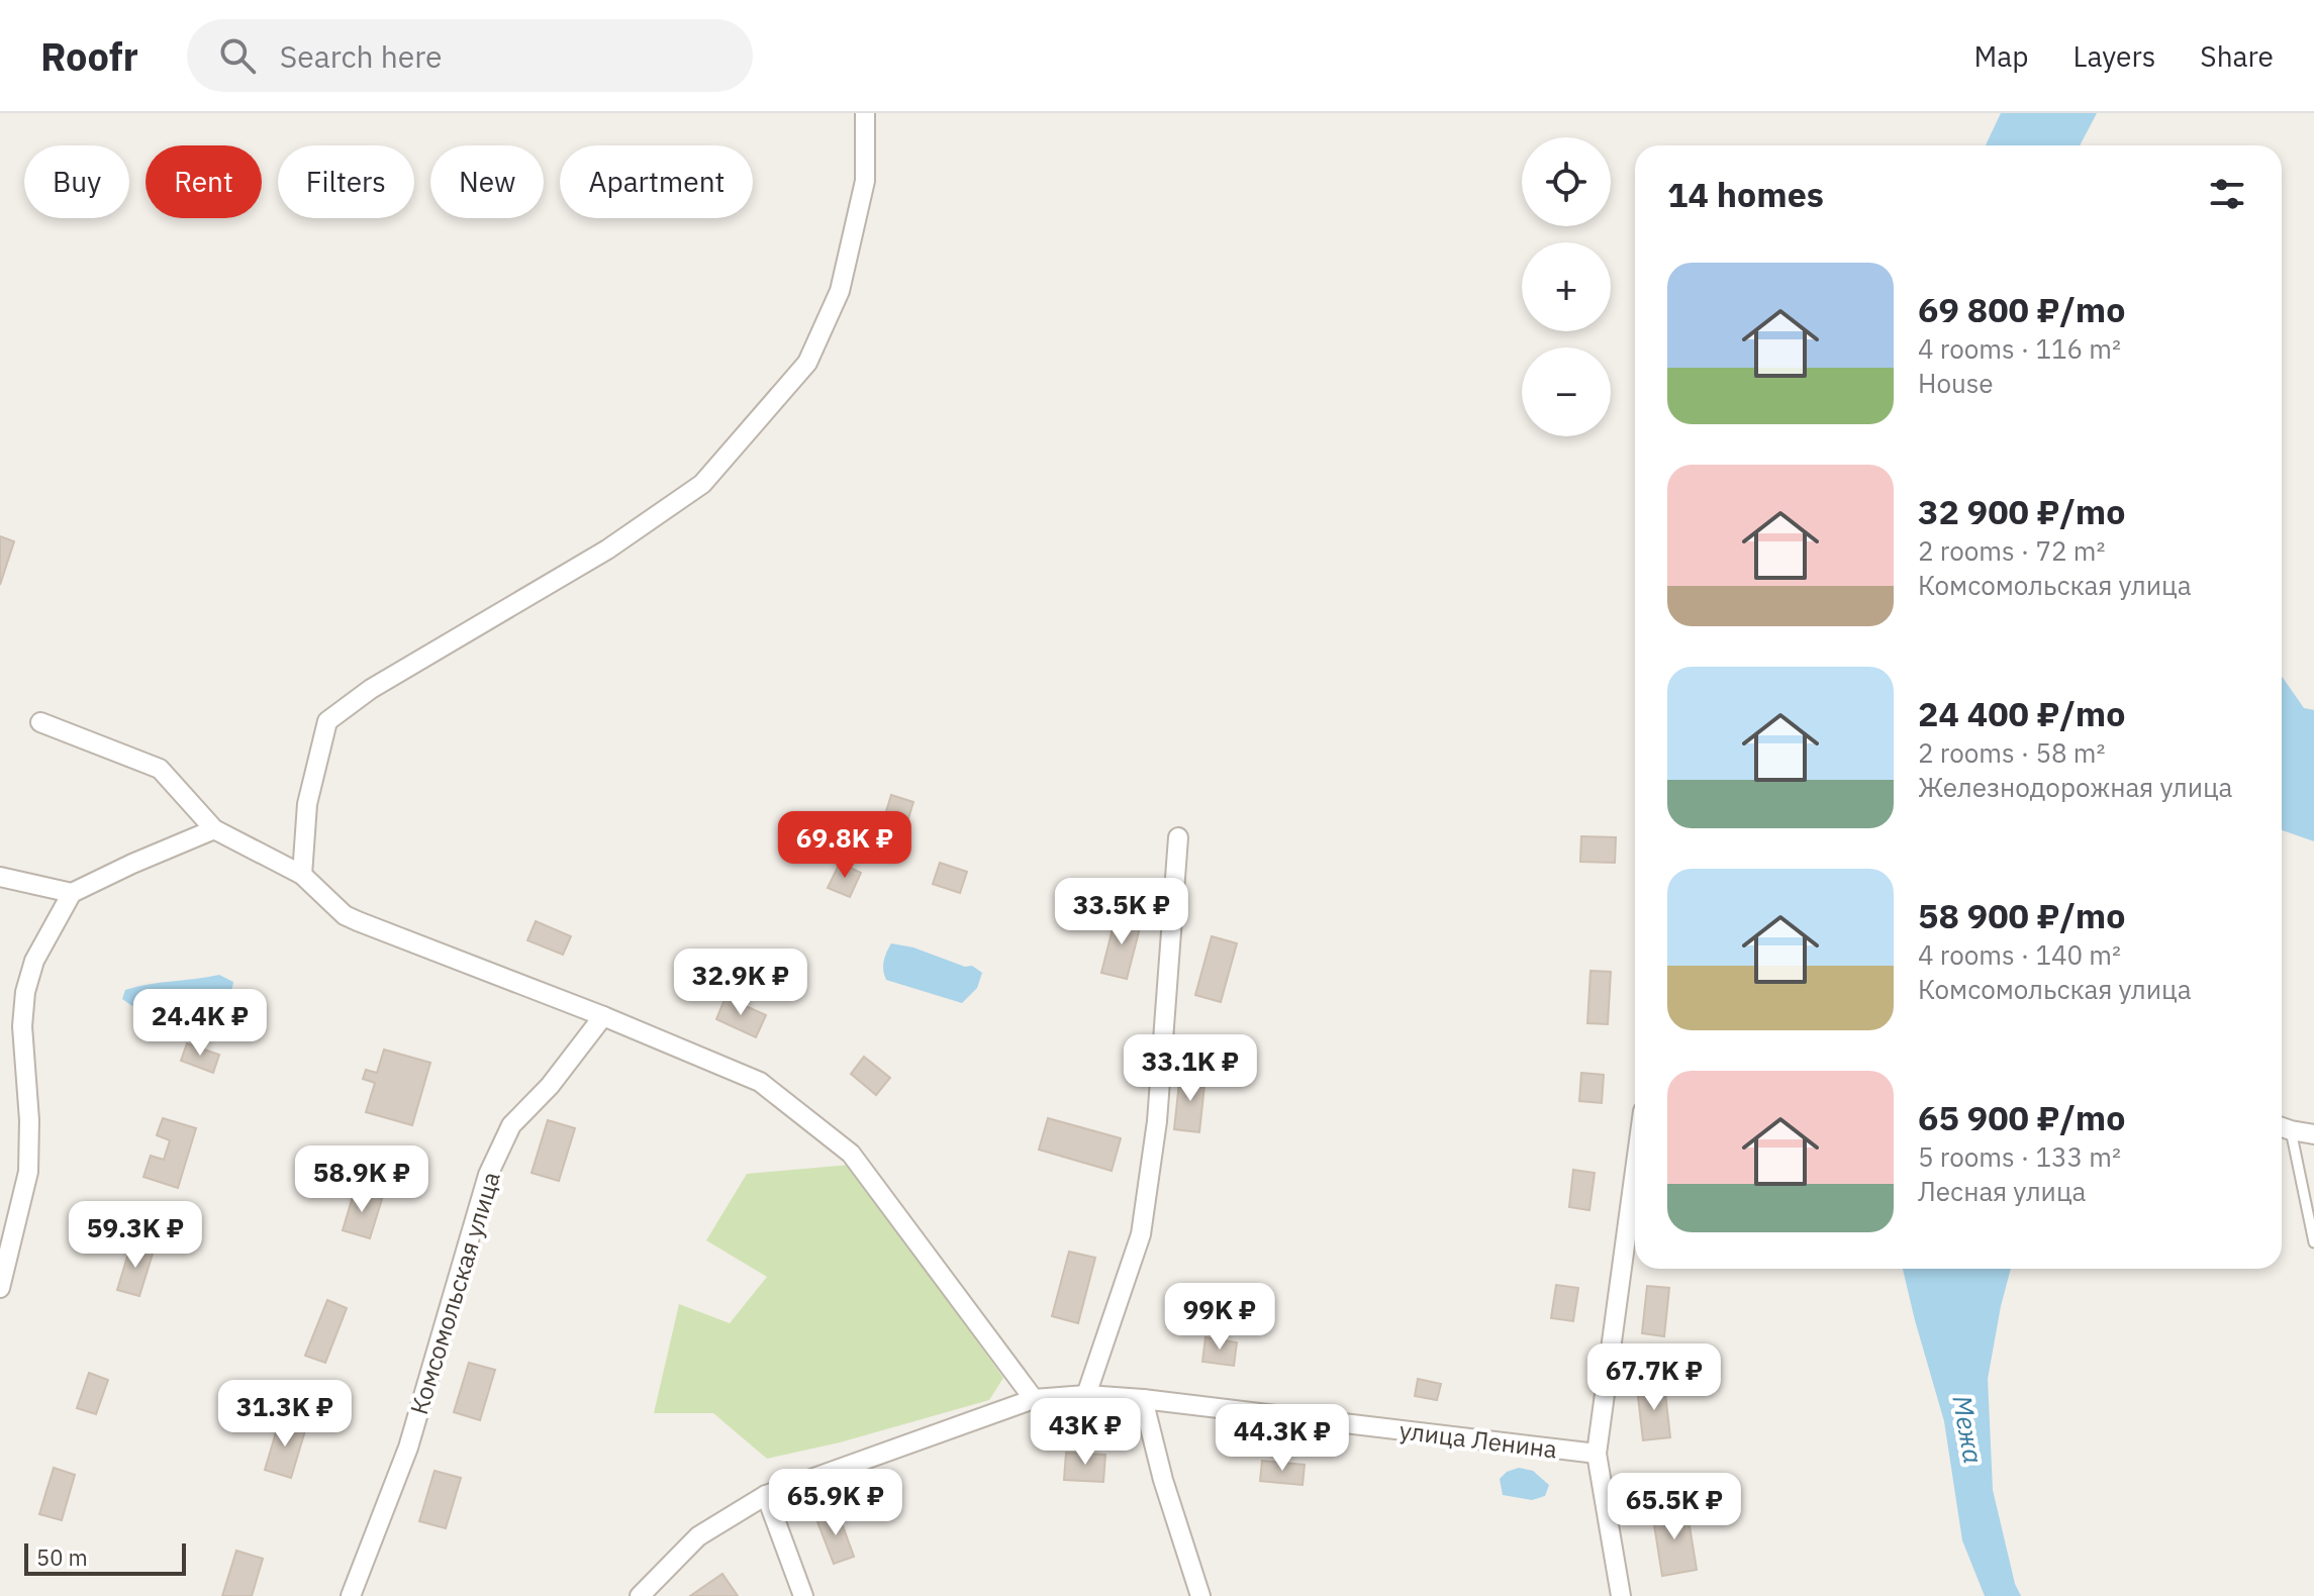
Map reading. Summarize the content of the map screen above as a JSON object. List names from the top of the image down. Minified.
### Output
{"streets":{"street":["Комсомольская улица","улица Ленина"]},"water":["Межа"],"scale_bar":"50 m","page":{"header":"Roofr","search":"Search here","nav":["Map","Layers","Share"],"map_buttons":["+","−"],"chip":["Buy","Rent","Filters","New","Apartment"],"heading":"14 homes","list":[{"name":"69 800 ₽/mo","note":"4 rooms · 116 m² · House"},{"name":"32 900 ₽/mo","note":"2 rooms · 72 m² · Комсомольская улица"},{"name":"24 400 ₽/mo","note":"2 rooms · 58 m² · Железнодорожная улица"},{"name":"58 900 ₽/mo","note":"4 rooms · 140 m² · Комсомольская улица"},{"name":"65 900 ₽/mo","note":"5 rooms · 133 m² · Лесная улица"}],"price":["69.8K ₽","33.5K ₽","32.9K ₽","24.4K ₽","33.1K ₽","58.9K ₽","59.3K ₽","99K ₽","67.7K ₽","31.3K ₽","43K ₽","44.3K ₽","65.9K ₽","65.5K ₽"],"scale":"50 m"}}
